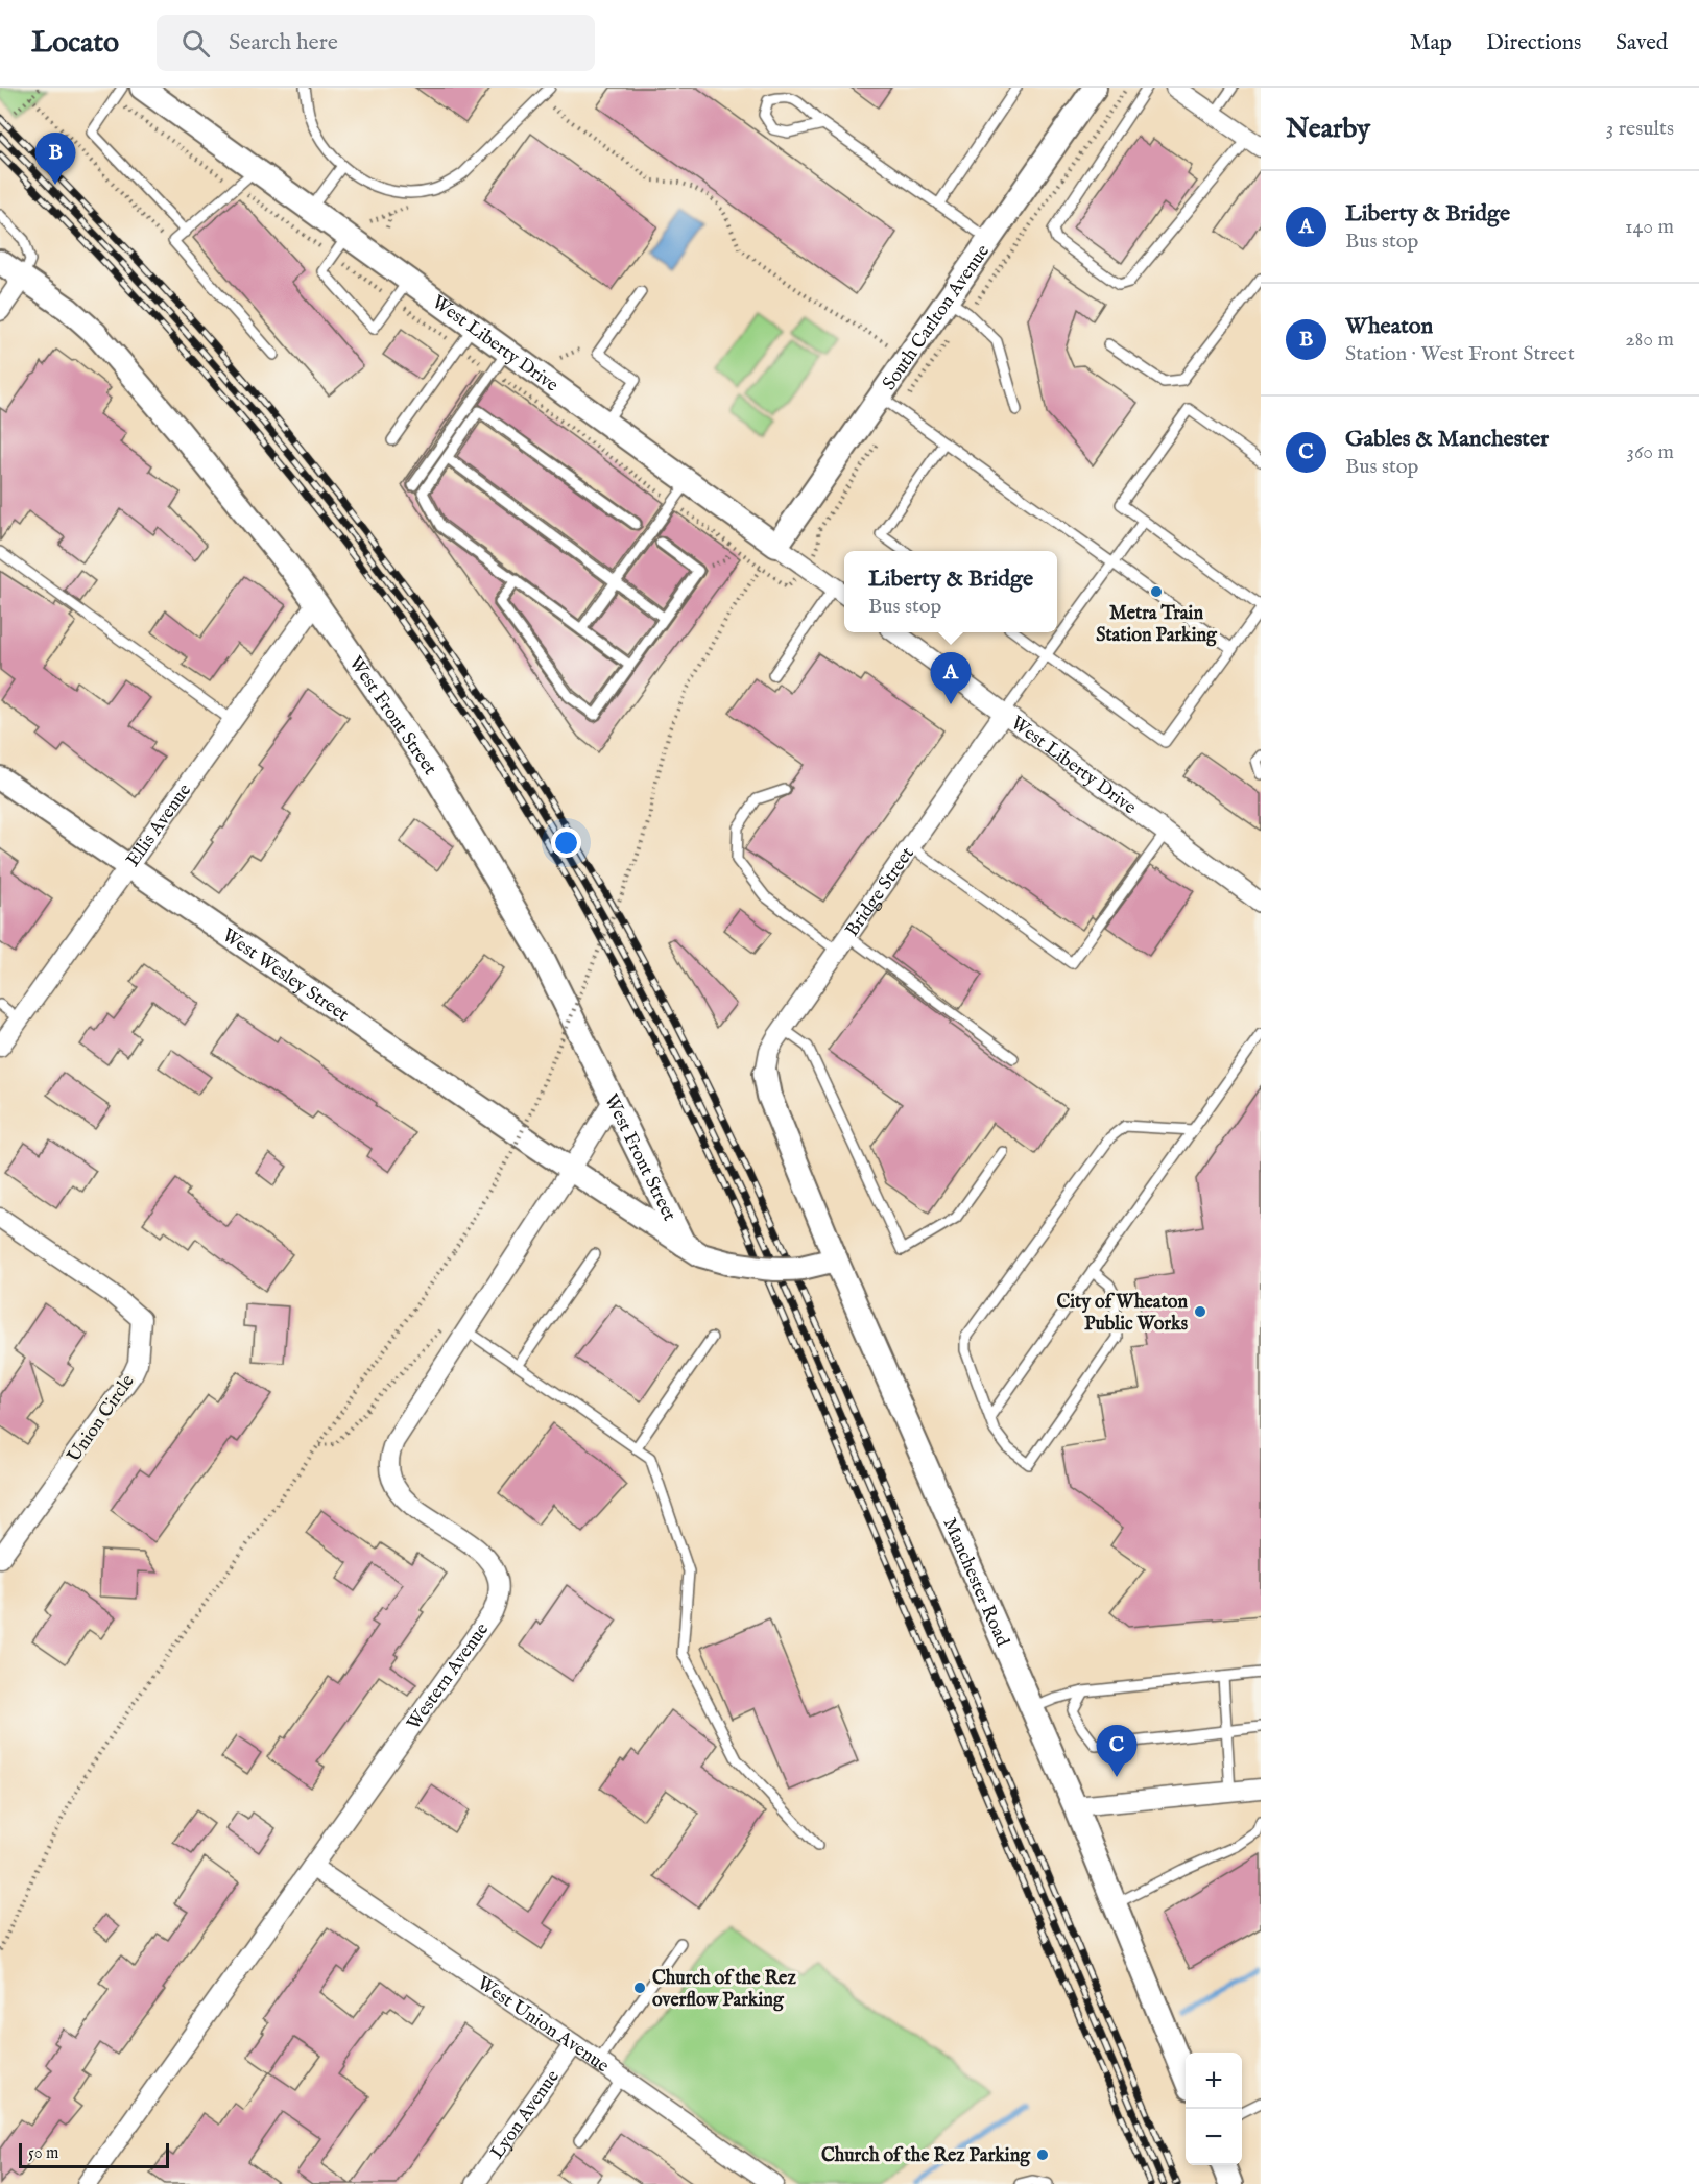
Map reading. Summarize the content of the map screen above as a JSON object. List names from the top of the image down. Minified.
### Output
{"streets":{"street":["South Carlton Avenue","West Liberty Drive","West Front Street","Ellis Avenue","Bridge Street","West Wesley Street","Union Circle","Manchester Road","Western Avenue","West Union Avenue","Lyon Avenue"]},"crossings":[["South Carlton Avenue","West Liberty Drive"],["West Liberty Drive","Bridge Street"],["West Front Street","Ellis Avenue"],["West Front Street","West Wesley Street"],["Ellis Avenue","West Wesley Street"],["Bridge Street","Manchester Road"],["West Wesley Street","Western Avenue"],["Western Avenue","West Union Avenue"],["West Union Avenue","Lyon Avenue"]],"places":["Metra Train Station Parking","City of Wheaton Public Works","Church of the Rez overflow Parking","Church of the Rez Parking"],"scale_bar":"50 m","page":{"header":"Locato","search":"Search here","nav":["Map","Directions","Saved"],"heading":["Nearby","3 results"],"pins":["B","A","C"],"list":[{"mark":"A","name":"Liberty & Bridge","note":"Bus stop","value":"140 m"},{"mark":"B","name":"Wheaton","note":"Station · West Front Street","value":"280 m"},{"mark":"C","name":"Gables & Manchester","note":"Bus stop","value":"360 m"}],"popup":["Liberty & Bridge","Bus stop"],"map_buttons":["+","−"],"scale":"50 m"}}
